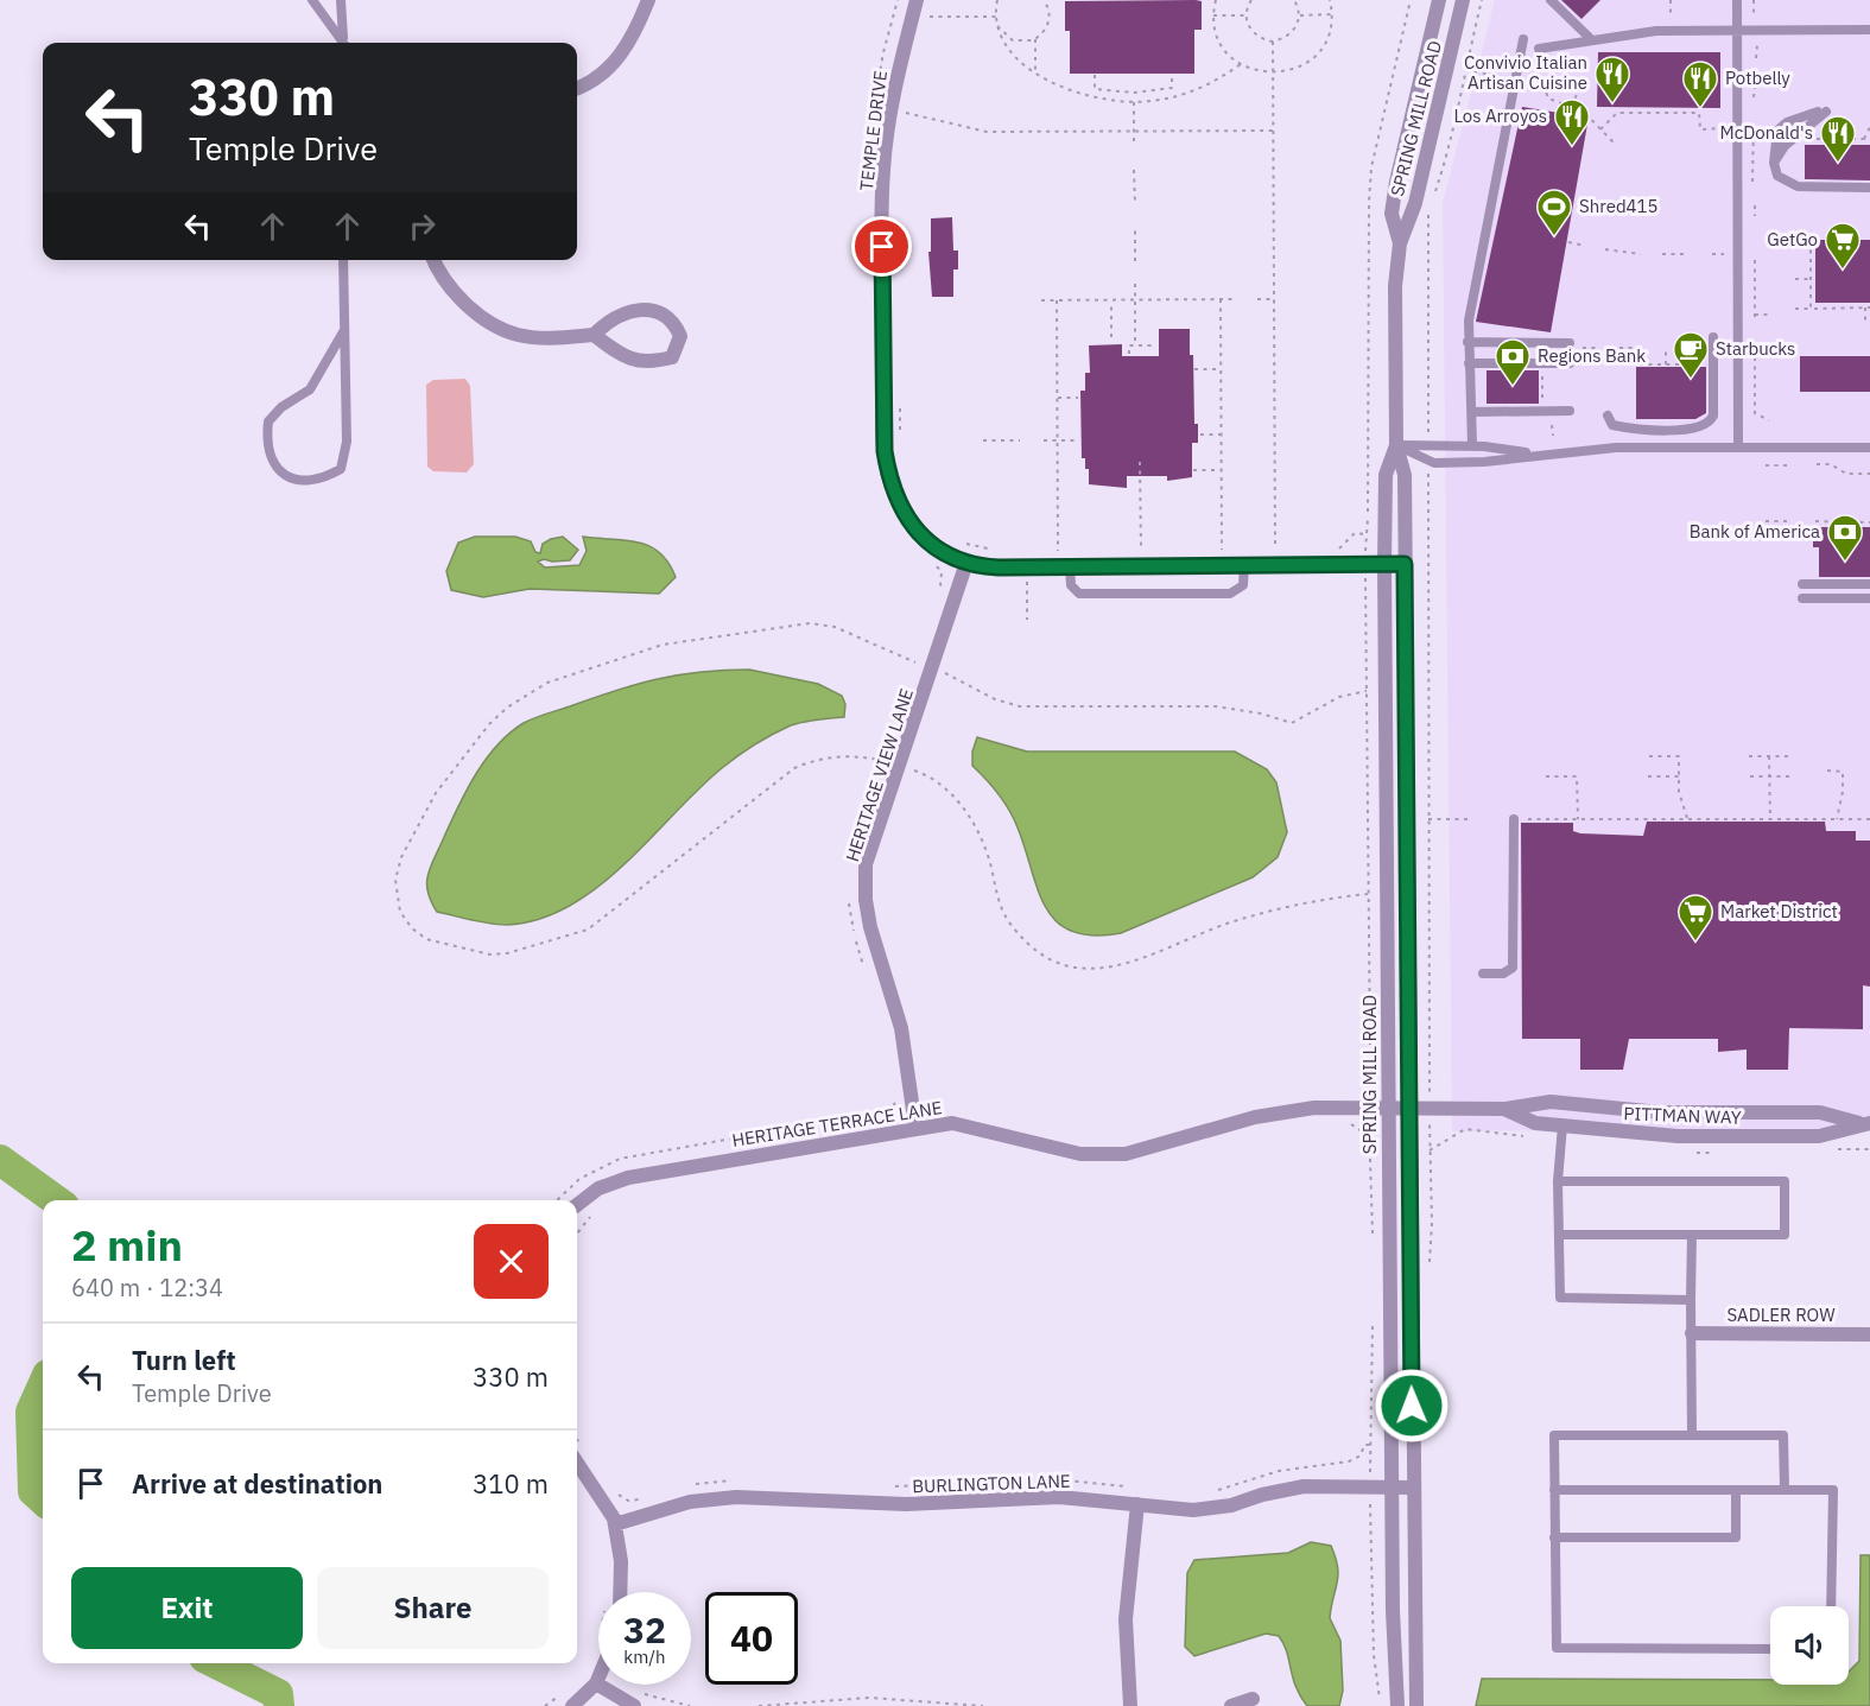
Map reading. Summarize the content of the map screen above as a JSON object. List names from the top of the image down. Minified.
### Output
{"streets":{"street":["SPRING MILL ROAD","TEMPLE DRIVE","HERITAGE VIEW LANE","PITTMAN WAY","HERITAGE TERRACE LANE","SADLER ROW","BURLINGTON LANE"]},"crossings":[["SPRING MILL ROAD","TEMPLE DRIVE"],["SPRING MILL ROAD","PITTMAN WAY"],["SPRING MILL ROAD","HERITAGE TERRACE LANE"],["SPRING MILL ROAD","BURLINGTON LANE"],["TEMPLE DRIVE","HERITAGE VIEW LANE"],["HERITAGE VIEW LANE","HERITAGE TERRACE LANE"],["PITTMAN WAY","HERITAGE TERRACE LANE"]],"places":{"restaurant":["Convivio Italian Artisan Cuisine","Potbelly","Los Arroyos","McDonald's"],"sports":["Shred415"],"supermarket":["GetGo","Market District"],"cafe":["Starbucks"],"bank":["Regions Bank","Bank of America"]},"page":{"turn":["330 m","Temple Drive"],"heading":["2 min","640 m · 12:34"],"list":[{"name":"Turn left","note":"Temple Drive","value":"330 m"},{"name":"Arrive at destination","value":"310 m"}],"buttons":["Exit","Share"],"speed":"32 km/h","limit":"40"}}
